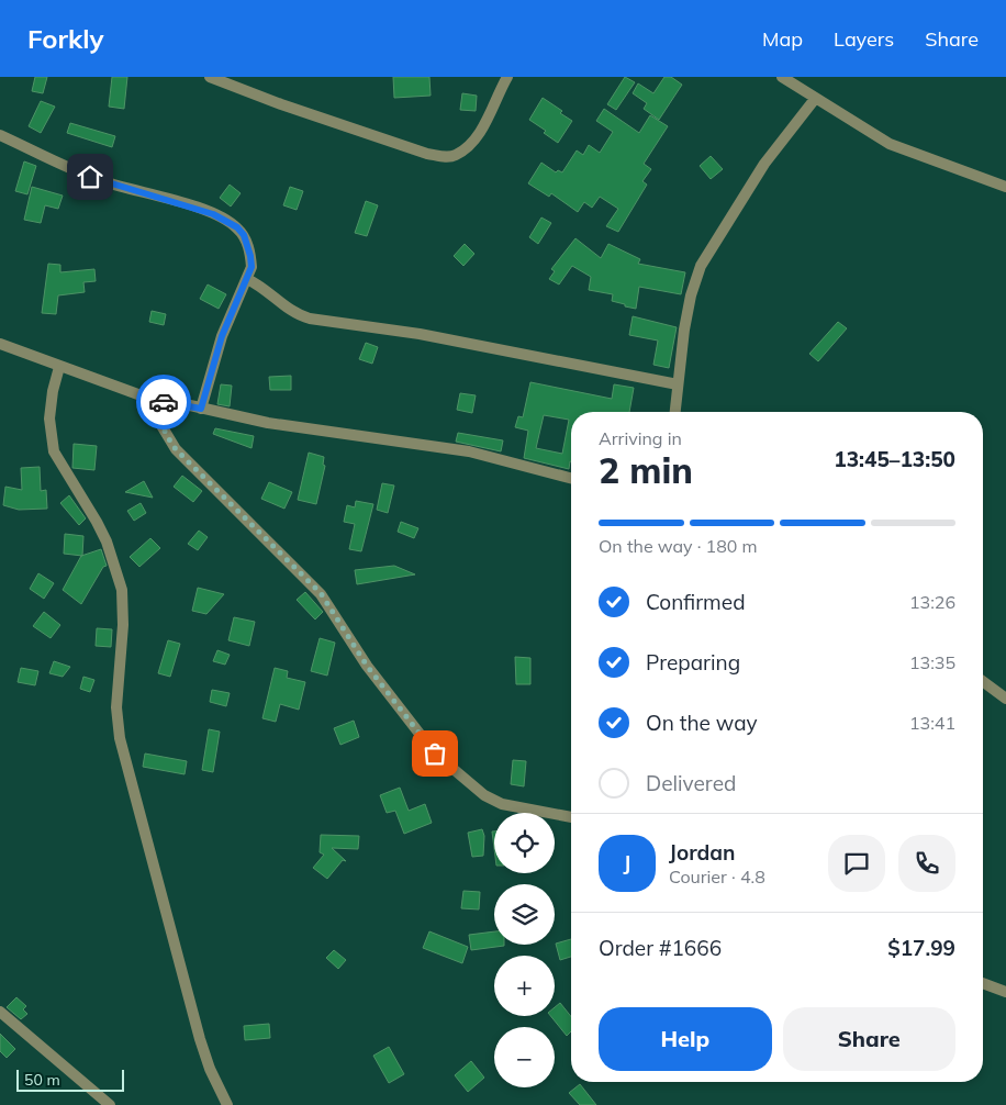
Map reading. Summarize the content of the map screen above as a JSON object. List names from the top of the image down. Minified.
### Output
{"scale_bar":"50 m","page":{"header":"Forkly","nav":["Map","Layers","Share"],"heading":["2 min","Arriving in","13:45–13:50"],"panel":["Jordan","Courier · 4.8","Order #1666","$17.99"],"bar":"On the way · 180 m","list":[["Confirmed","13:26"],["Preparing","13:35"],["On the way","13:41"],"Delivered"],"map_buttons":["+","−"],"round":"J","buttons":["Help","Share"],"scale":"50 m"}}
